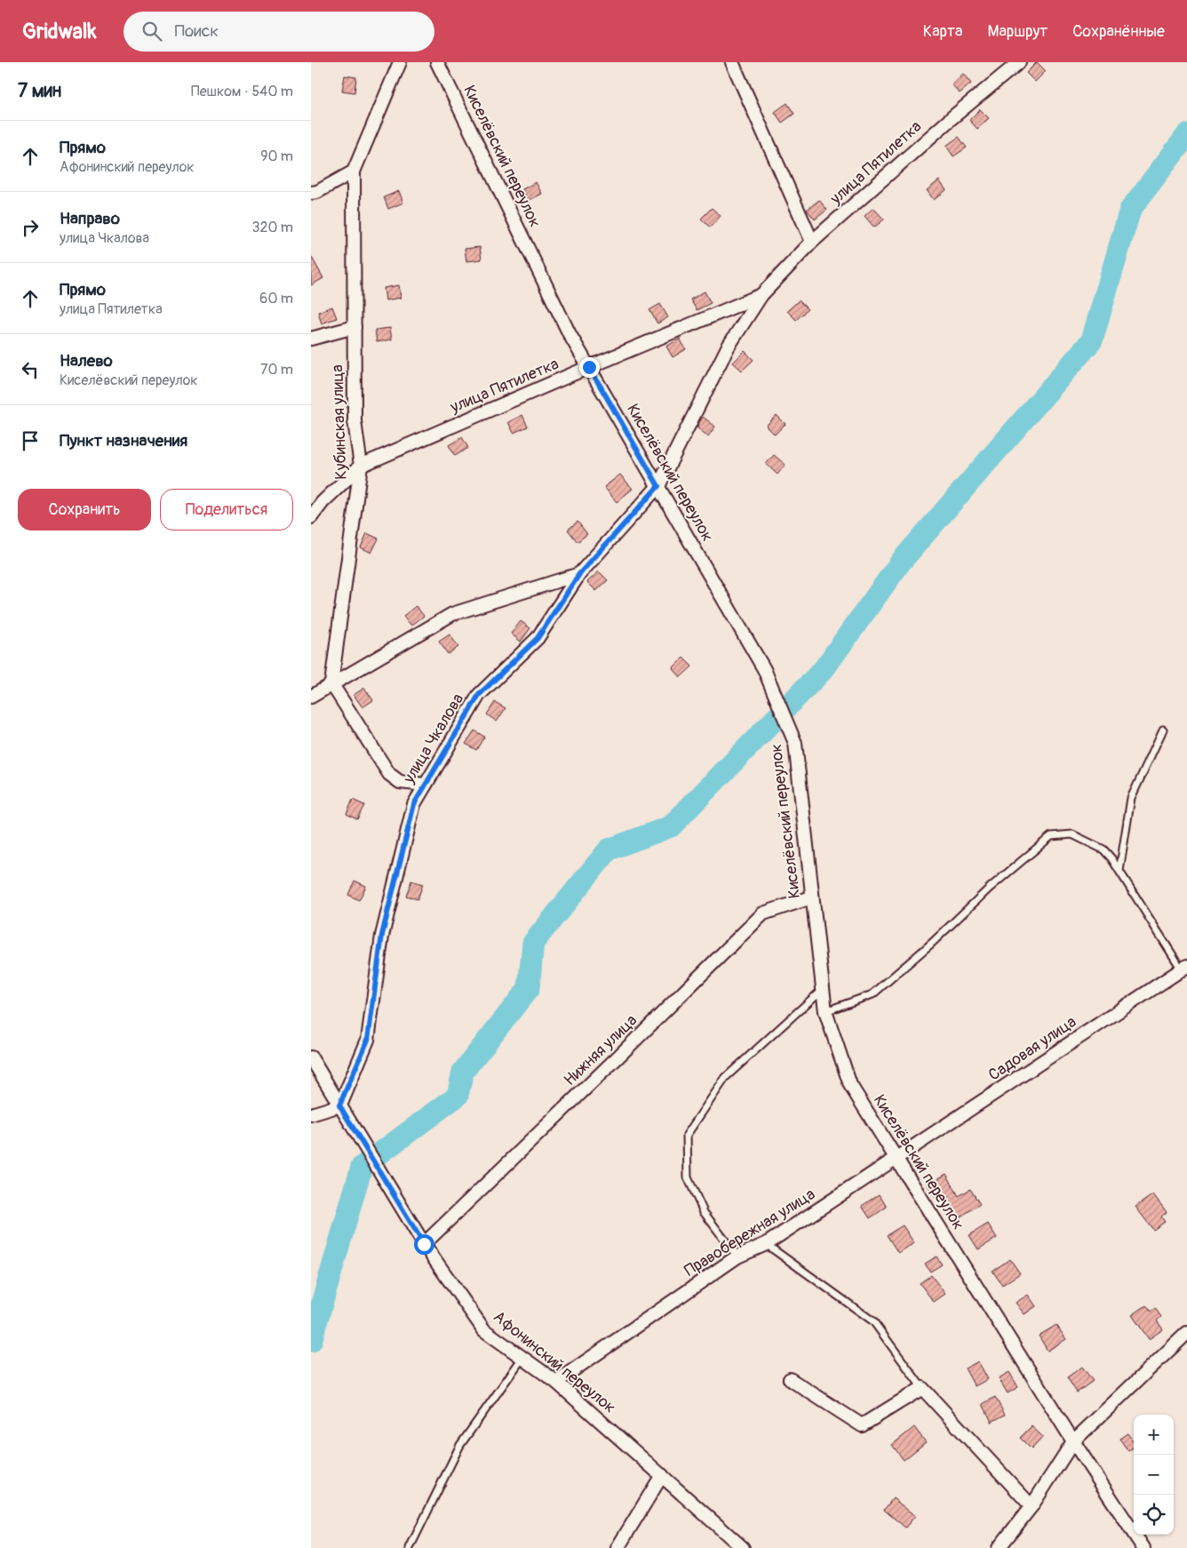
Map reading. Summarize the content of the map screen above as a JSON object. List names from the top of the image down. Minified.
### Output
{"streets":{"street":["Киселёвский переулок","улица Пятилетка","Кубинская улица","улица Чкалова","Садовая улица","Нижняя улица","Правобережная улица","Афонинский переулок"]},"crossings":[["Киселёвский переулок","улица Пятилетка"],["Киселёвский переулок","Садовая улица"],["Киселёвский переулок","Нижняя улица"],["Киселёвский переулок","Правобережная улица"],["улица Пятилетка","Кубинская улица"],["улица Пятилетка","улица Чкалова"],["улица Чкалова","Афонинский переулок"],["Садовая улица","Правобережная улица"],["Нижняя улица","Афонинский переулок"],["Правобережная улица","Афонинский переулок"]],"page":{"header":"Gridwalk","search":"Поиск","nav":["Карта","Маршрут","Сохранённые"],"heading":["7 мин","Пешком · 540 m"],"list":[["Прямо","Афонинский переулок","90 m"],["Направо","улица Чкалова","320 m"],["Прямо","улица Пятилетка","60 m"],["Налево","Киселёвский переулок","70 m"],"Пункт назначения"],"buttons":["Сохранить","Поделиться"],"map_buttons":["+","−"]}}
